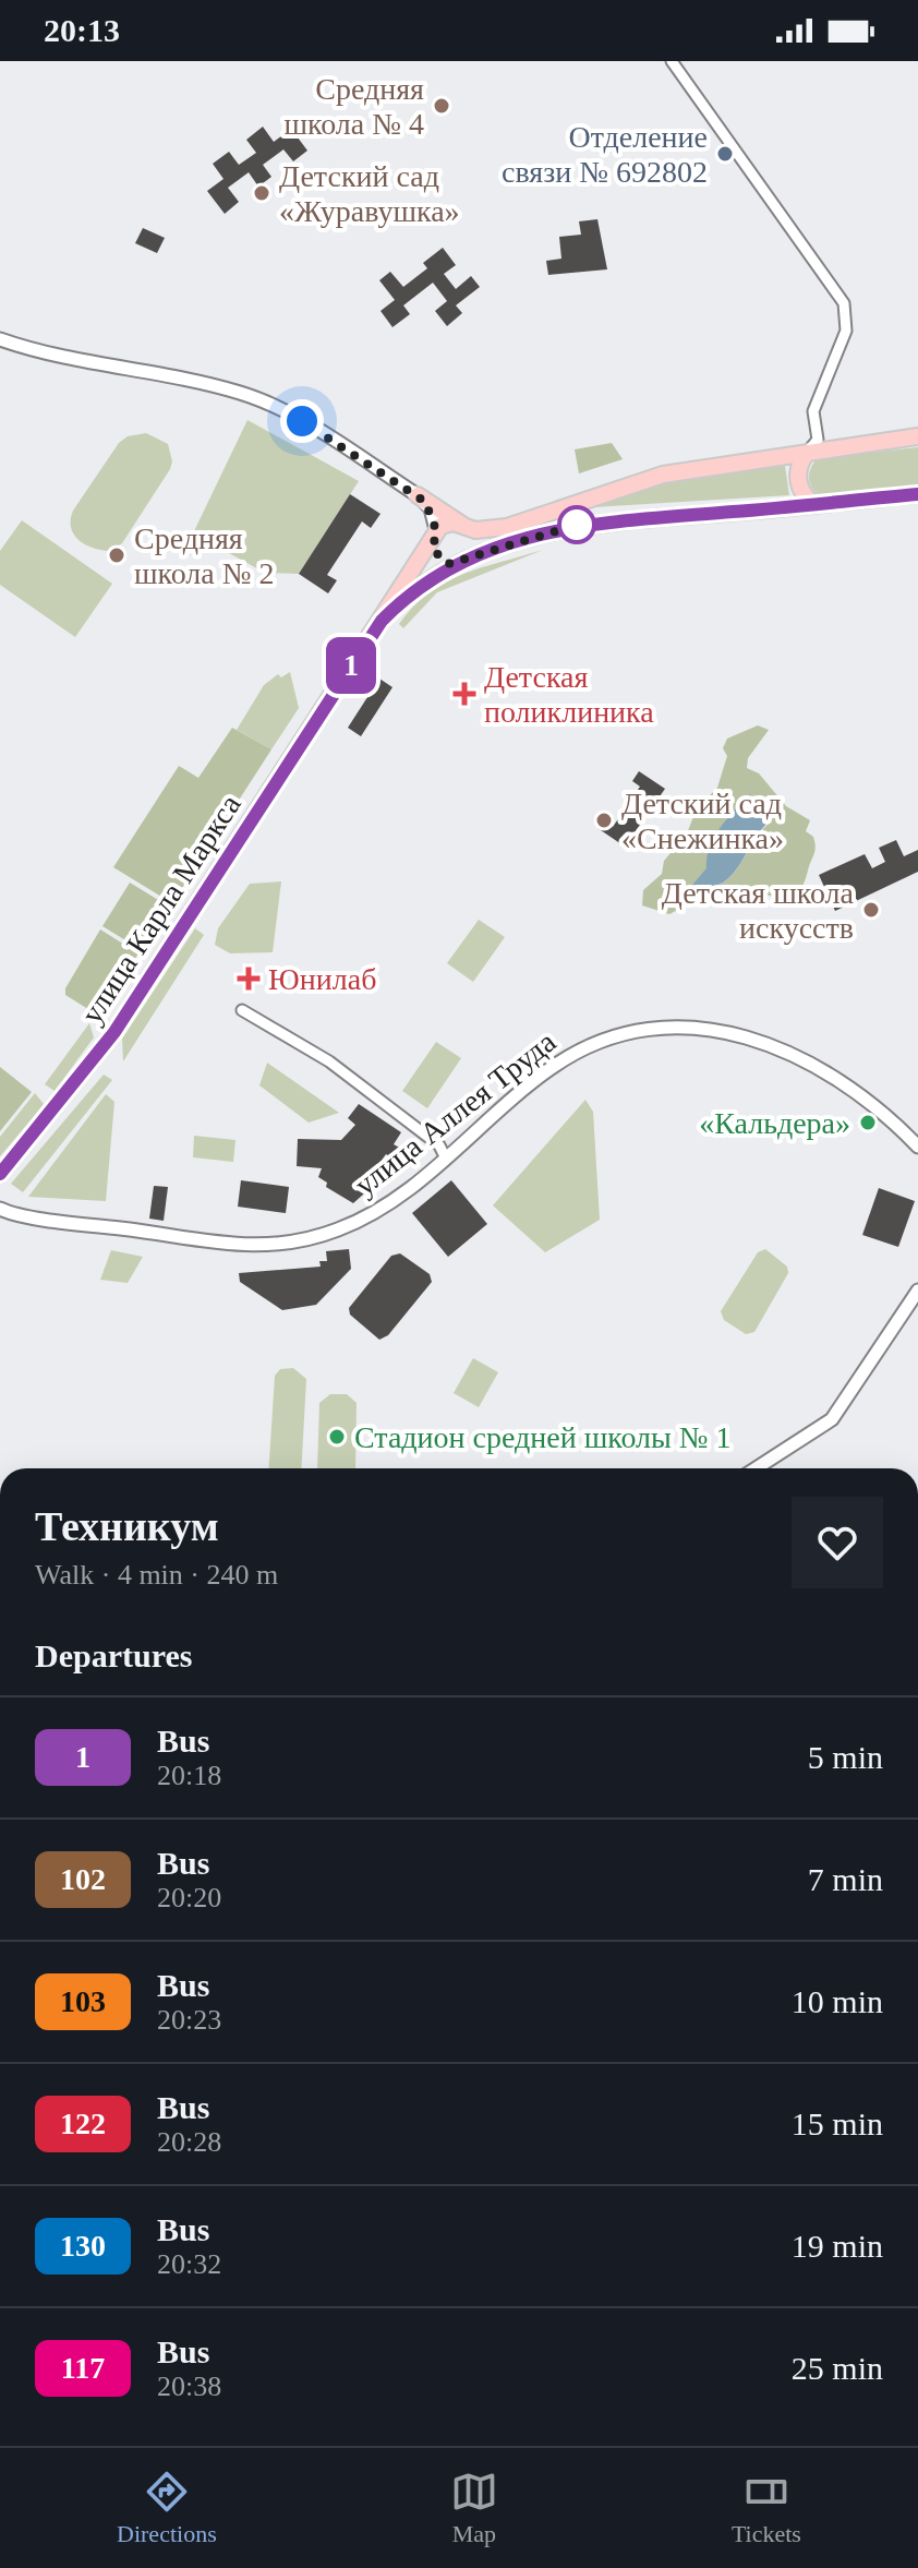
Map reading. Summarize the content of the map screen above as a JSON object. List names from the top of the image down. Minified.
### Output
{"streets":{"main road":["улица Карла Маркса"],"street":["улица Аллея Труда"]},"places":{"other":["Средняя школа № 4","Отделение связи № 692802","Детский сад «Журавушка»","Средняя школа № 2","Детский сад «Снежинка»","Детская школа искусств","«Кальдера»","Стадион средней школы № 1"],"health":["Детская поликлиника","Юнилаб"]},"lines":["bus line 1"],"page":{"status":"20:13","on_map":"1","heading":[["Техникум","Walk · 4 min · 240 m"],"Departures"],"list":[{"mark":"1","name":"Bus","note":"20:18","value":"5 min"},{"mark":"102","name":"Bus","note":"20:20","value":"7 min"},{"mark":"103","name":"Bus","note":"20:23","value":"10 min"},{"mark":"122","name":"Bus","note":"20:28","value":"15 min"},{"mark":"130","name":"Bus","note":"20:32","value":"19 min"},{"mark":"117","name":"Bus","note":"20:38","value":"25 min"}],"tabs":["Directions","Map","Tickets"]}}
